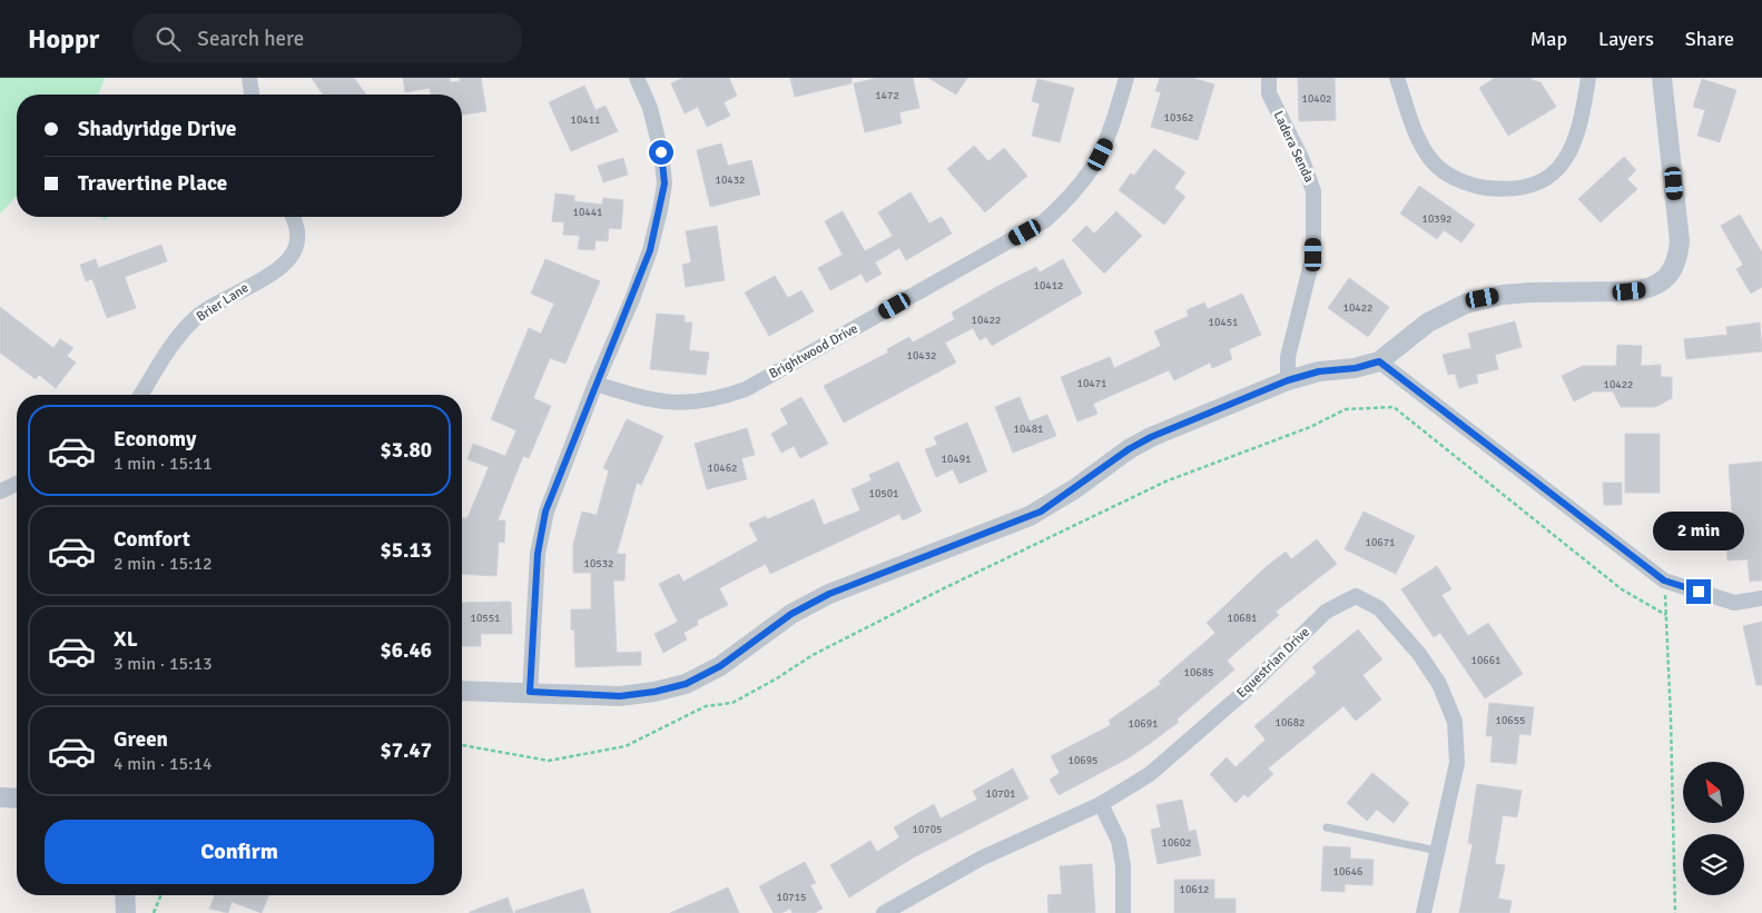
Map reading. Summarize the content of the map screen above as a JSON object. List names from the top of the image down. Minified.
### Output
{"streets":{"street":["Ladera Senda","Brier Lane","Brightwood Drive","Equestrian Drive"]},"house_numbers":["1472","10402","10362","10411","10432","10441","10392","10412","10422","10422","10451","10432","10471","10422","10481","10491","10462","10501","10671","10532","10551","10681","10661","10685","10655","10682","10691","10695","10701","10705","10602","10646","10612","10715"],"north":"top left","page":{"header":"Hoppr","search":"Search here","nav":["Map","Layers","Share"],"banner":["Shadyridge Drive","Travertine Place"],"list":[{"name":"Economy","note":"1 min · 15:11","value":"$3.80"},{"name":"Comfort","note":"2 min · 15:12","value":"$5.13"},{"name":"XL","note":"3 min · 15:13","value":"$6.46"},{"name":"Green","note":"4 min · 15:14","value":"$7.47"}],"bubble":"2 min","buttons":"Confirm"}}
